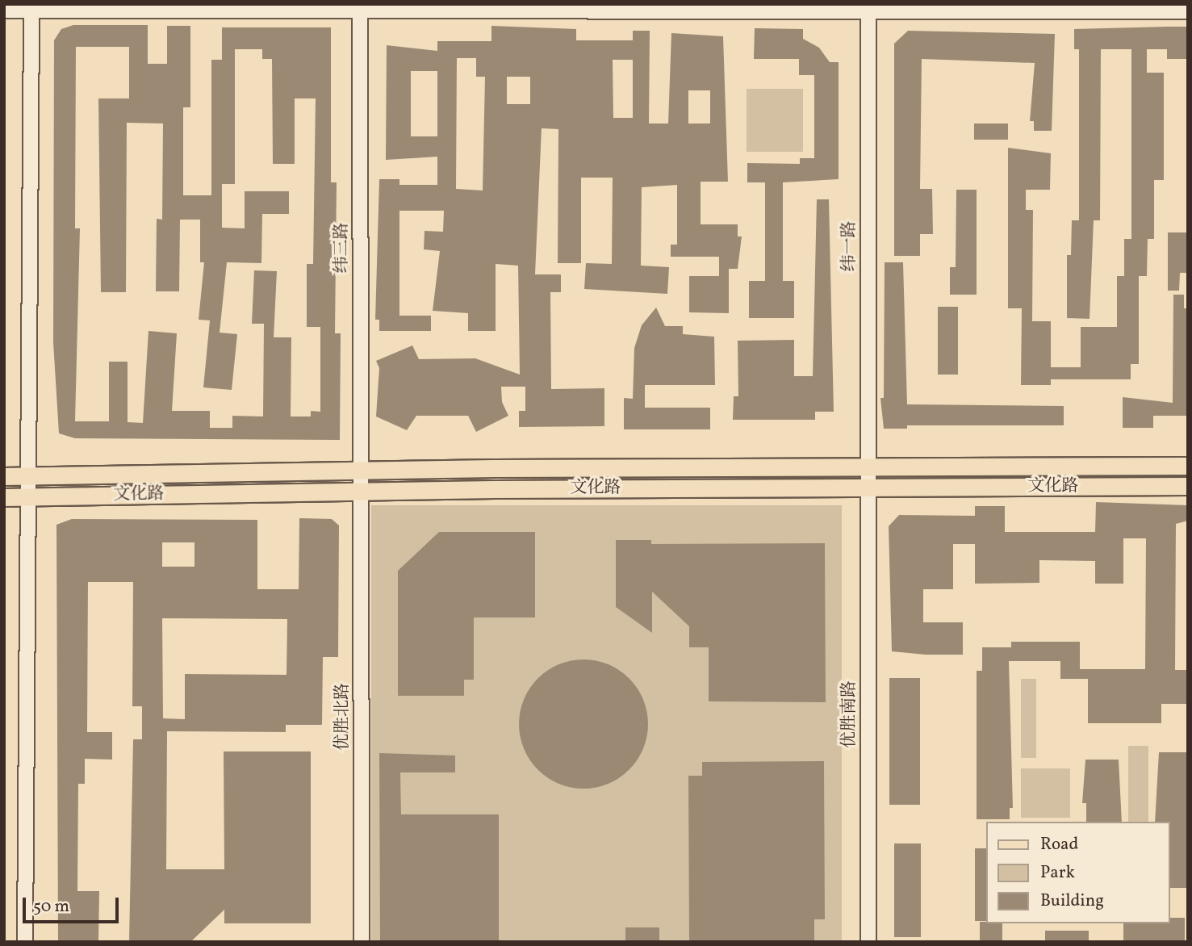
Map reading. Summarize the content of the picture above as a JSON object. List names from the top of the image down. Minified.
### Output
{"streets":{"main road":["文化路"],"street":["纬一路","纬三路","优胜南路","优胜北路"]},"crossings":[["纬一路","文化路"],["纬一路","优胜南路"],["纬三路","文化路"],["纬三路","优胜北路"],["文化路","优胜南路"],["文化路","优胜北路"]],"legend":["Road","Park","Building"],"scale_bar":"50 m"}
